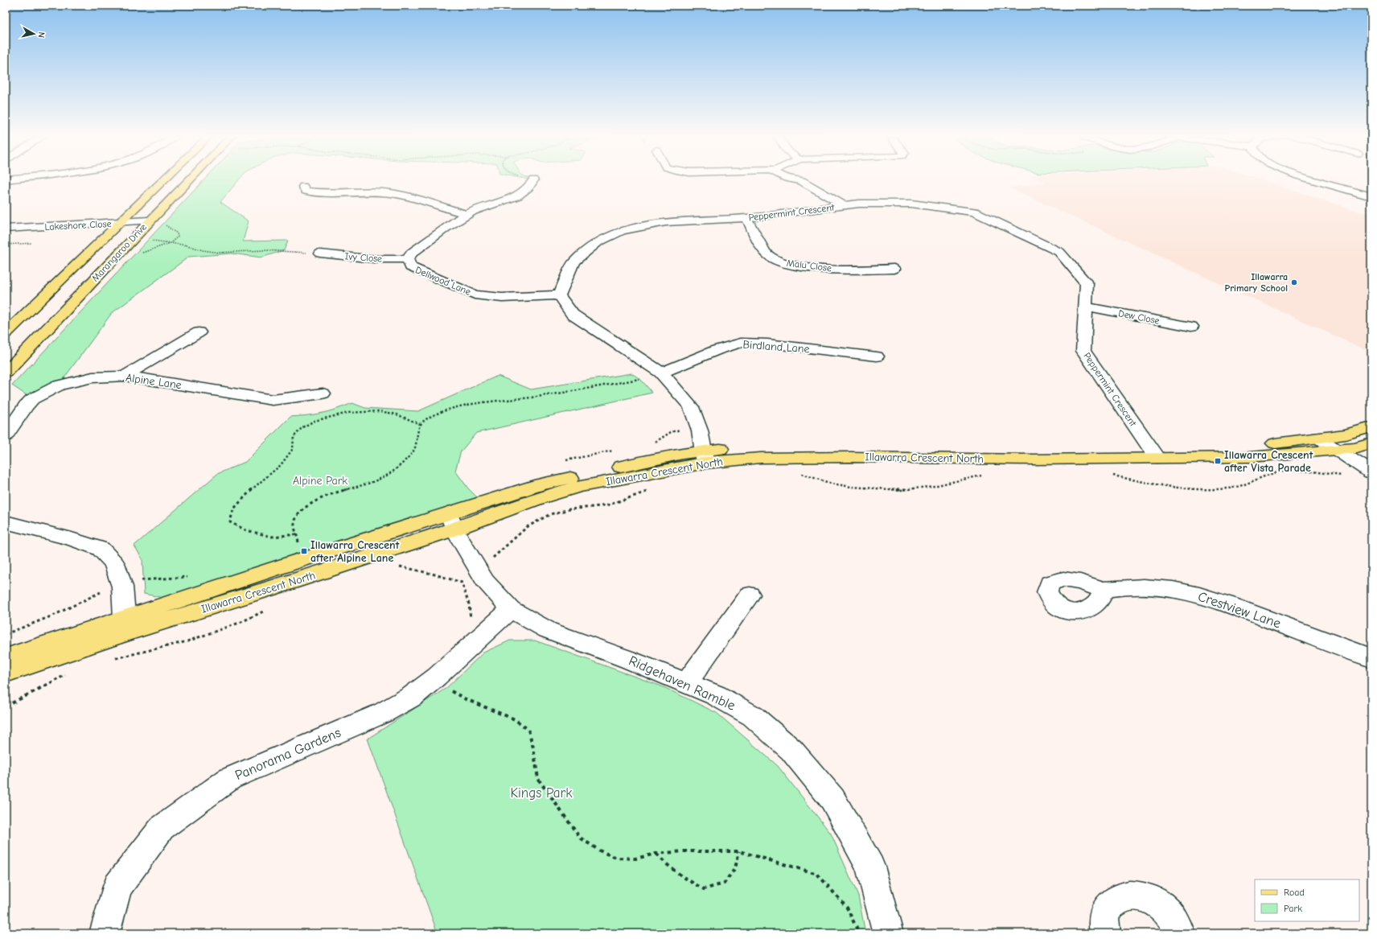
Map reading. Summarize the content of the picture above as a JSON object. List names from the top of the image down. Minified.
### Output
{"streets":{"main road":["Marangaroo Drive","Illawarra Crescent North"],"street":["Peppermint Crescent","Lakeshore Close","Ivy Close","Malu Close","Dellwood Lane","Dew Close","Birdland Lane","Alpine Lane","Crestview Lane","Ridgehaven Ramble","Panorama Gardens"]},"crossings":[["Peppermint Crescent","Malu Close"],["Peppermint Crescent","Dellwood Lane"],["Peppermint Crescent","Dew Close"],["Peppermint Crescent","Illawarra Crescent North"],["Lakeshore Close","Marangaroo Drive"],["Ivy Close","Dellwood Lane"],["Illawarra Crescent North","Ridgehaven Ramble"],["Ridgehaven Ramble","Panorama Gardens"]],"parks":["Alpine Park","Kings Park"],"places":{"other":["Illawarra Primary School"],"transit":["Illawarra Crescent after Vista Parade","Illawarra Crescent after Alpine Lane"]},"legend":["Road","Park"],"north":"right"}
